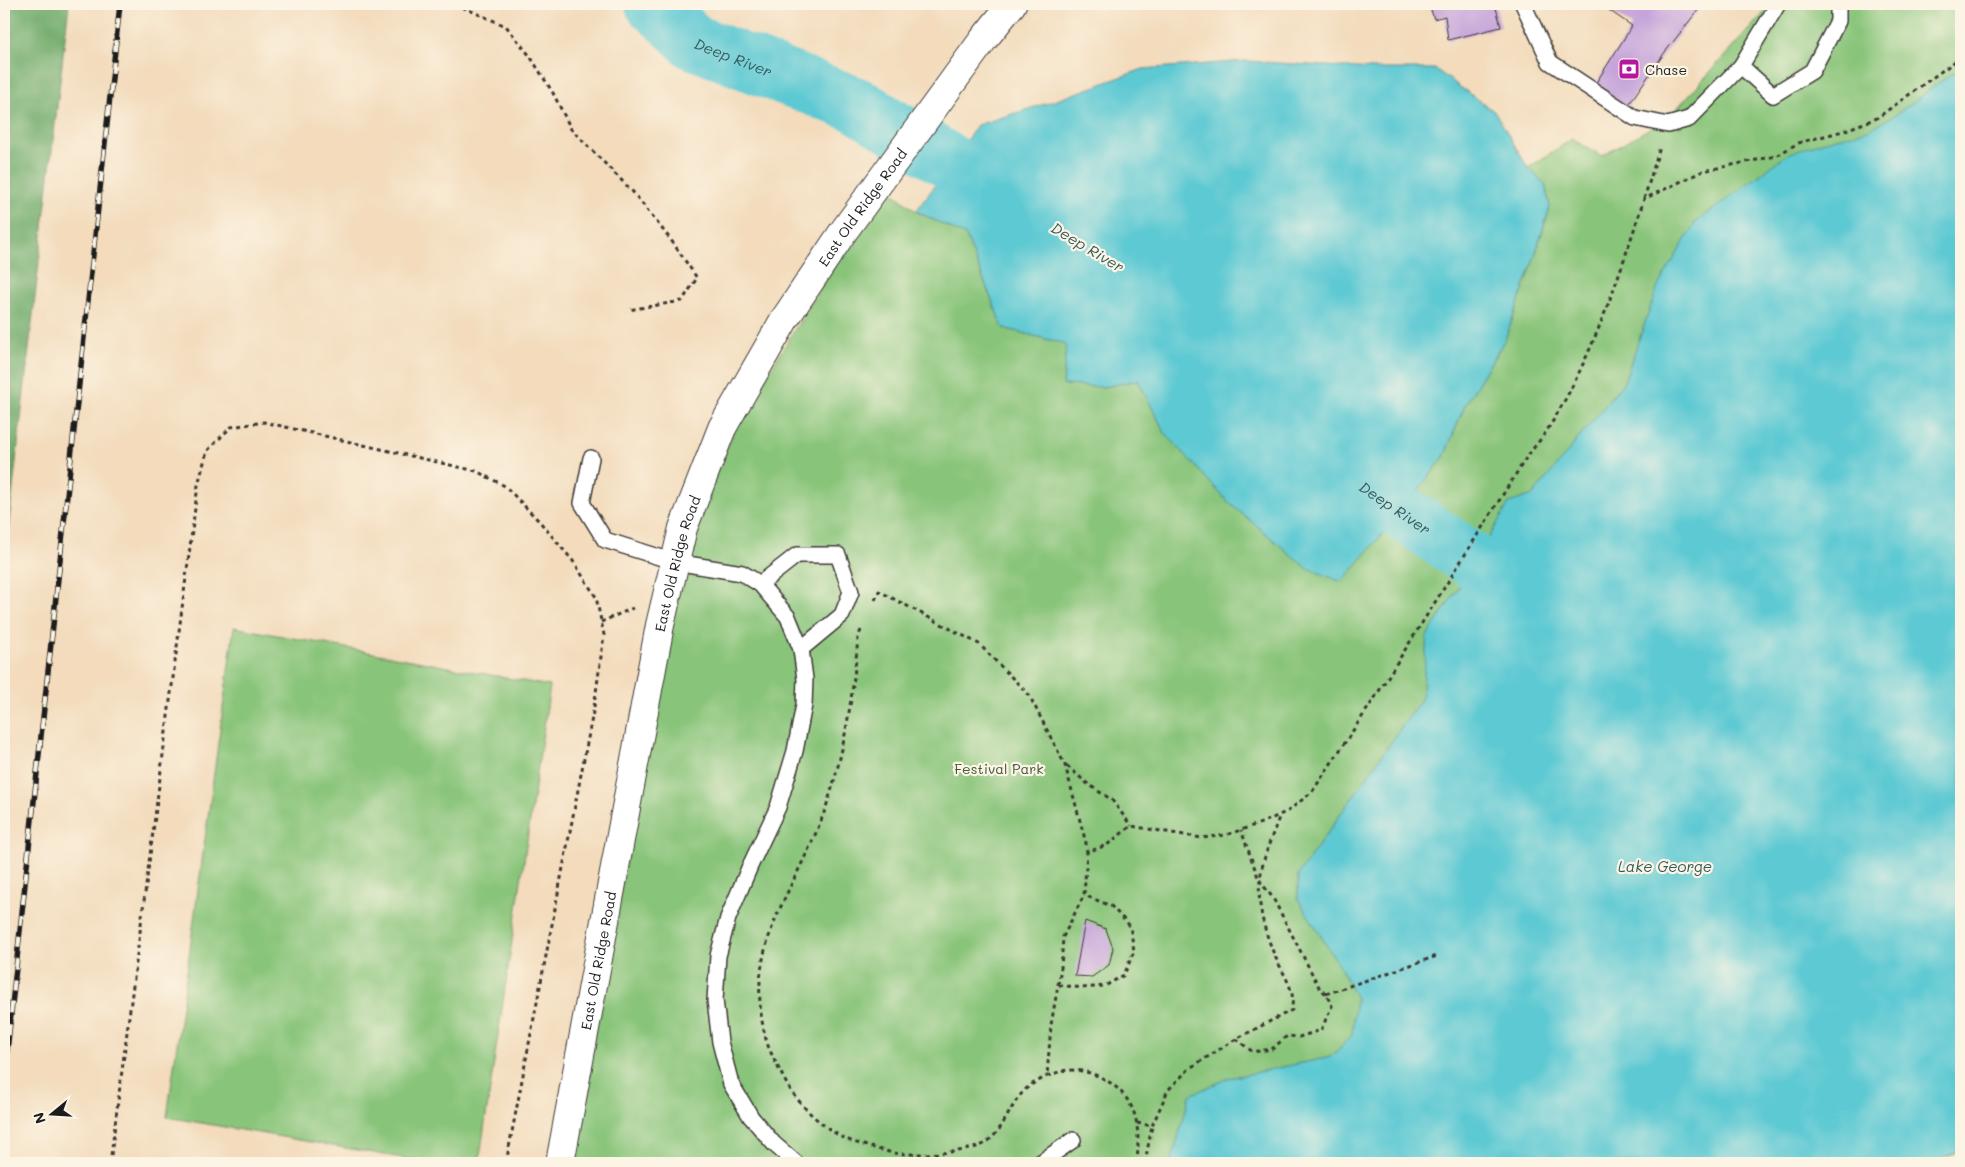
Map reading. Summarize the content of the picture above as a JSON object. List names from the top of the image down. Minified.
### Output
{"streets":{"street":["East Old Ridge Road"]},"water":["Deep River","Lake George"],"parks":["Festival Park"],"places":{"bank":["Chase"]},"north":"left"}
